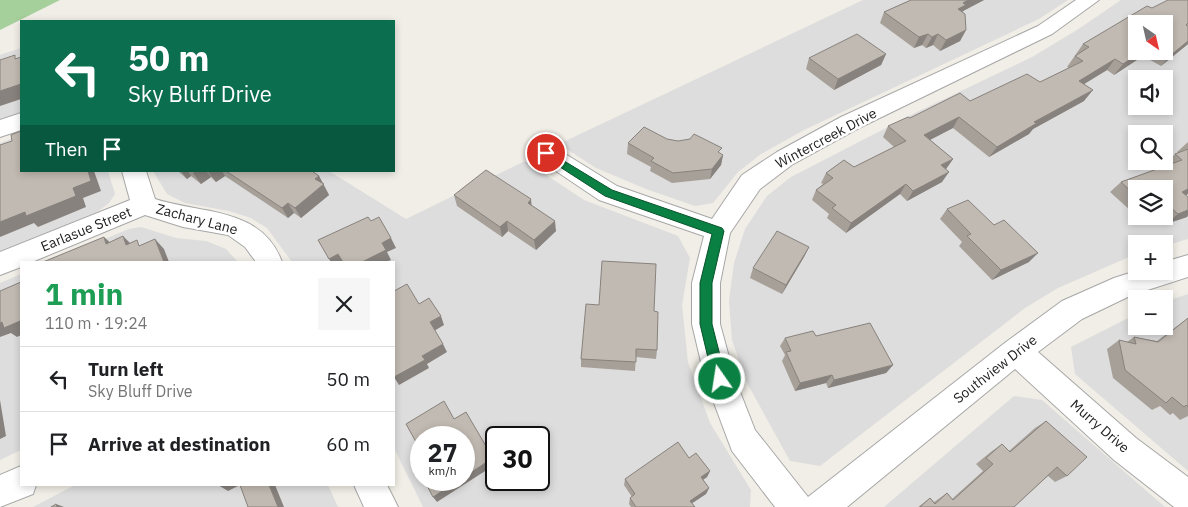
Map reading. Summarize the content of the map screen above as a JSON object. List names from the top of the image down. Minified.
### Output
{"streets":{"street":["Wintercreek Drive","Zachary Lane","Earlasue Street","Southview Drive","Murry Drive"]},"crossings":[["Zachary Lane","Earlasue Street"],["Southview Drive","Murry Drive"]],"north":"bottom right","page":{"map_buttons":["+","−"],"turn":["50 m","Sky Bluff Drive"],"then":"Then","heading":["1 min","110 m · 19:24"],"list":[{"name":"Turn left","note":"Sky Bluff Drive","value":"50 m"},{"name":"Arrive at destination","value":"60 m"}],"speed":"27 km/h","limit":"30"}}
